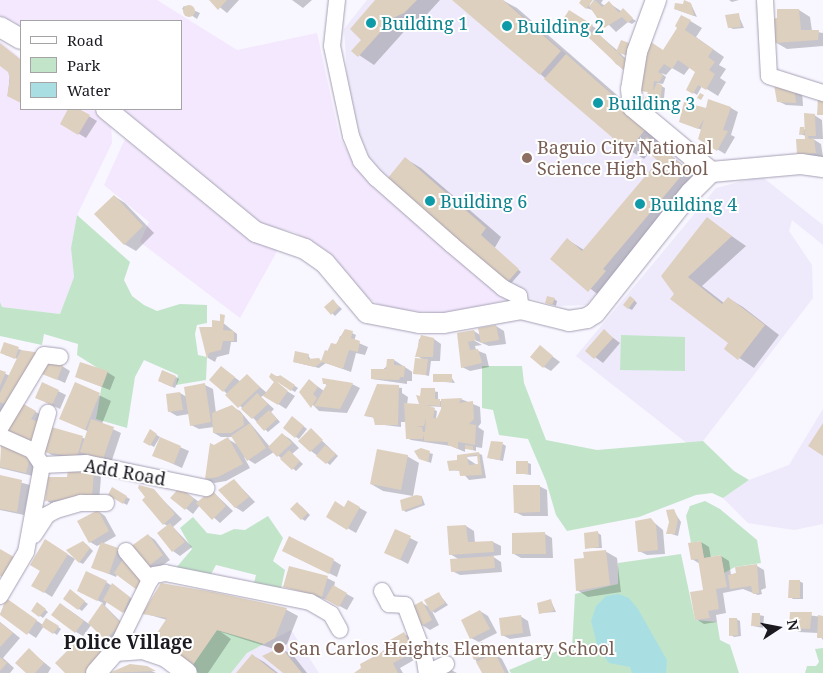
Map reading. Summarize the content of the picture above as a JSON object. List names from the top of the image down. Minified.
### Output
{"streets":{"street":["Add Road"]},"districts":["Police Village"],"places":["Building 1","Building 2","Building 3","Baguio City National Science High School","Building 6","Building 4","San Carlos Heights Elementary School"],"legend":["Road","Park","Water"],"north":"right"}
